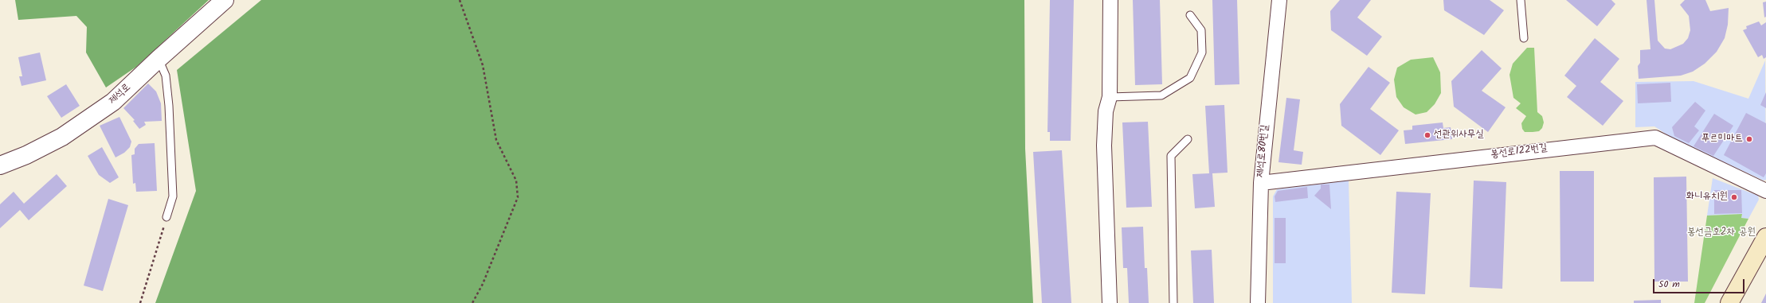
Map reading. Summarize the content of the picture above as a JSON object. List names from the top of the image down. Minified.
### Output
{"streets":{"street":["제석로","제석로80번길","봉선로122번길"]},"crossings":[["제석로80번길","봉선로122번길"]],"parks":["봉선금호2차 공원"],"places":["선관위사무실","푸르미마트","화니유치원"],"scale_bar":"50 m"}
